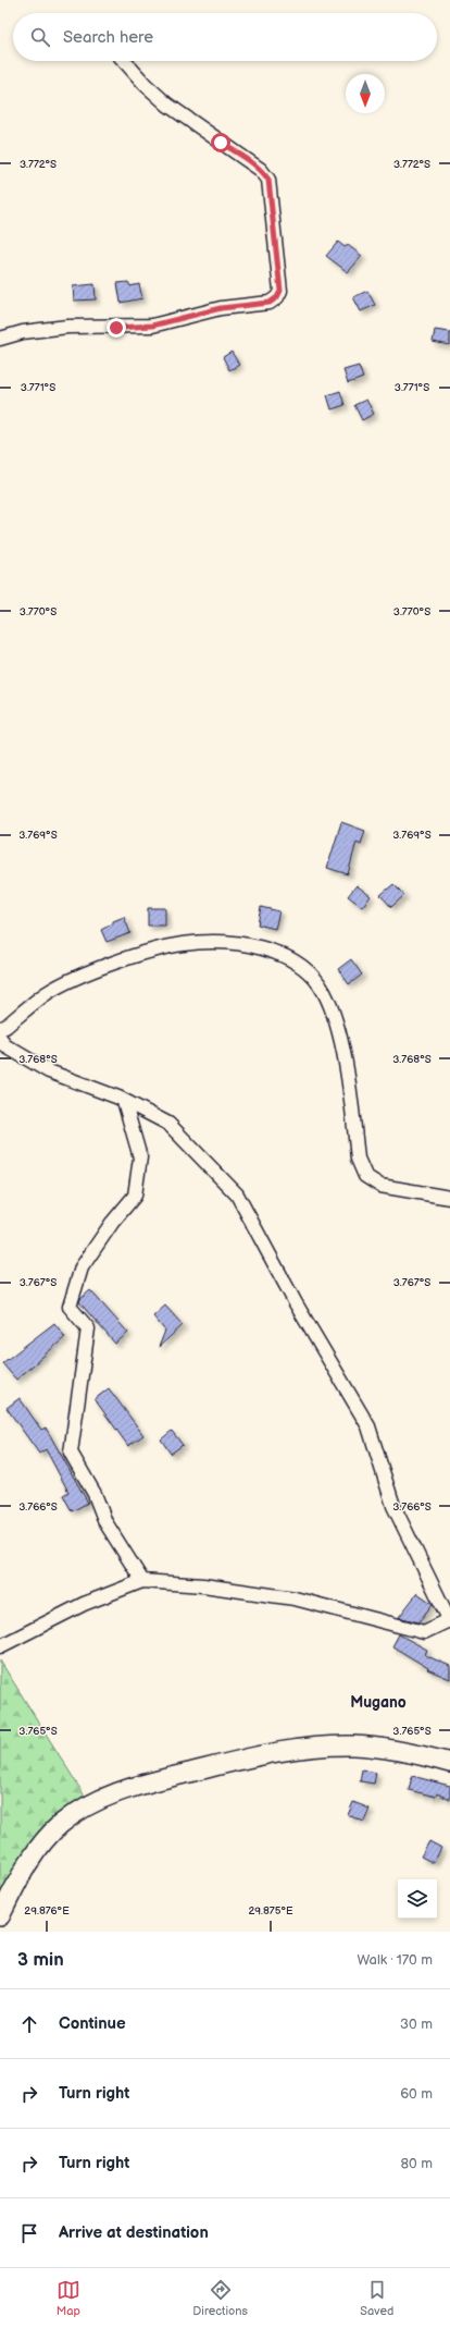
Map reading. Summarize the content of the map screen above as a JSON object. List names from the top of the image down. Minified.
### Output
{"districts":["Mugano"],"north":"bottom","page":{"search":"Search here","heading":["3 min","Walk · 170 m"],"list":[["Continue","30 m"],["Turn right","60 m"],["Turn right","80 m"],"Arrive at destination"],"nav":["Map","Directions","Saved"]},"coordinates":["3.772°S","3.771°S","3.770°S","3.769°S","3.768°S","3.767°S","3.766°S","3.765°S","29.876°E","29.875°E"]}
